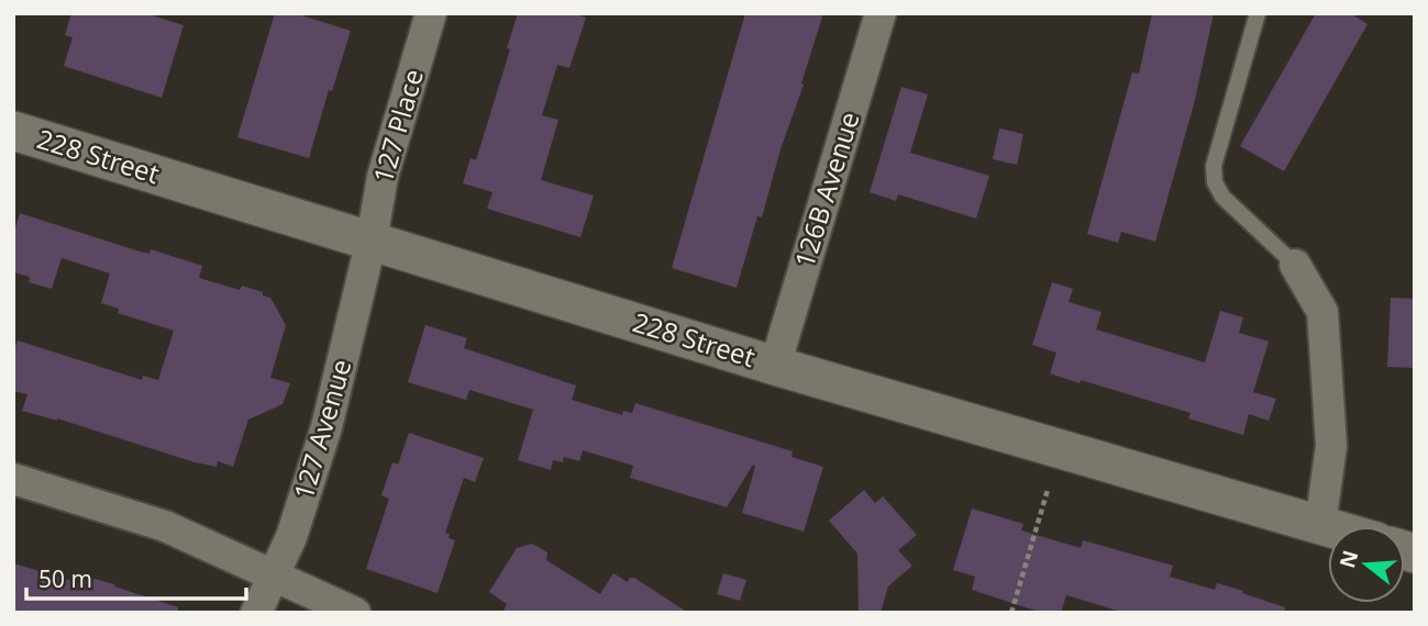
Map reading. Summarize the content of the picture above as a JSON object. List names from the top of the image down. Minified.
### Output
{"streets":{"street":["127 Place","228 Street","126B Avenue","127 Avenue"]},"crossings":[["127 Place","228 Street"],["127 Place","127 Avenue"],["228 Street","126B Avenue"],["228 Street","127 Avenue"]],"scale_bar":"50 m","north":"left"}
